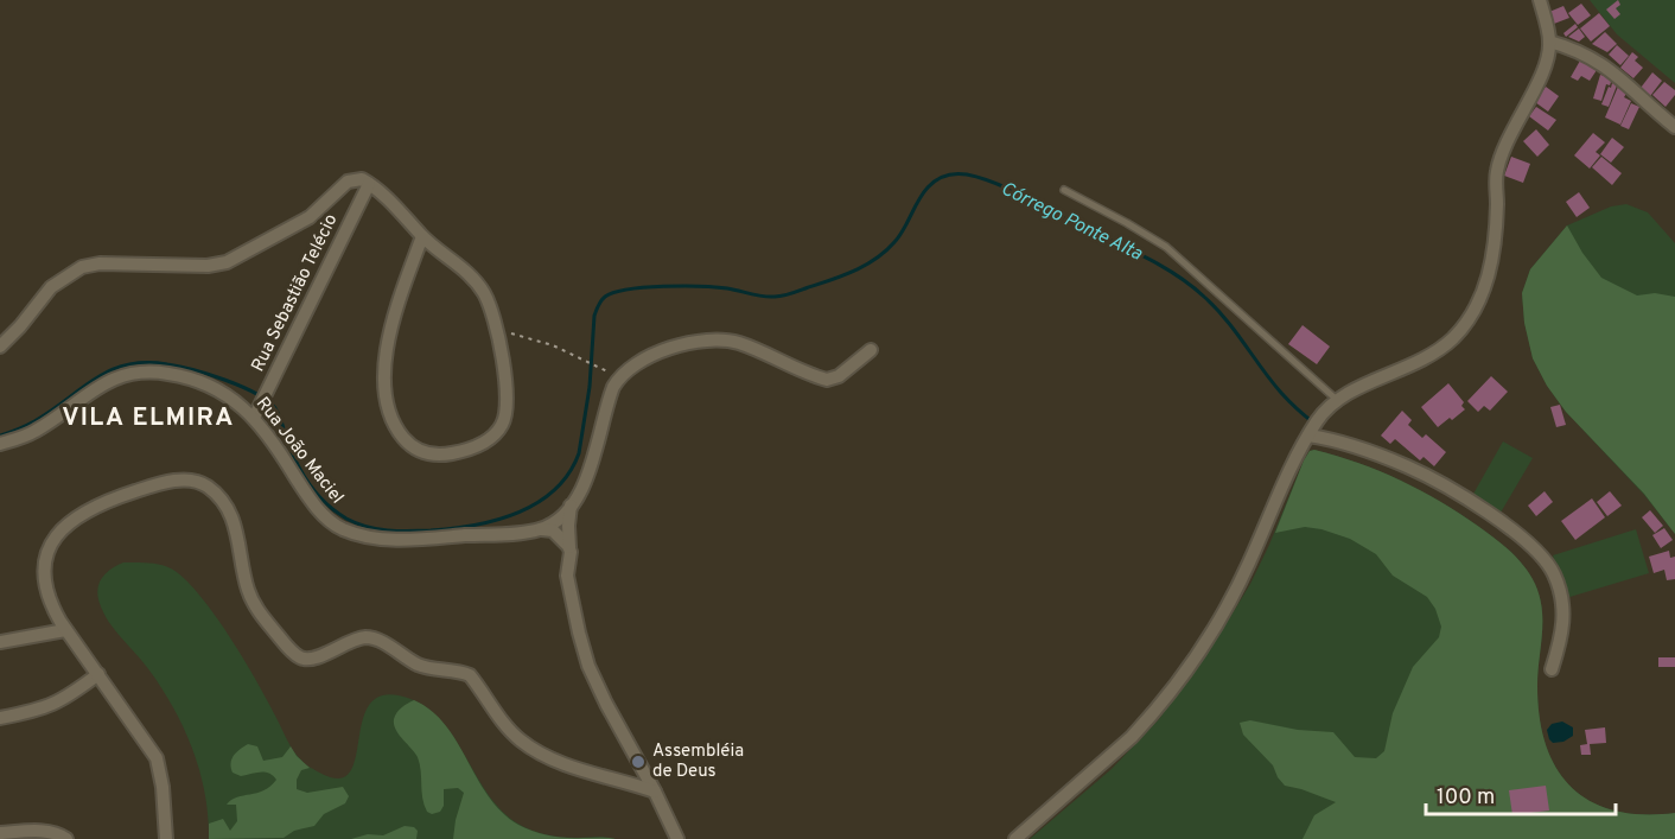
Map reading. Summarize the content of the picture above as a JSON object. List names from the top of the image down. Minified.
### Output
{"streets":{"street":["Rua Sebastião Telécio","Rua João Maciel"]},"crossings":[["Rua Sebastião Telécio","Rua João Maciel"]],"districts":["VILA ELMIRA"],"water":["Córrego Ponte Alta"],"places":["Assembléia de Deus"],"scale_bar":"100 m"}
